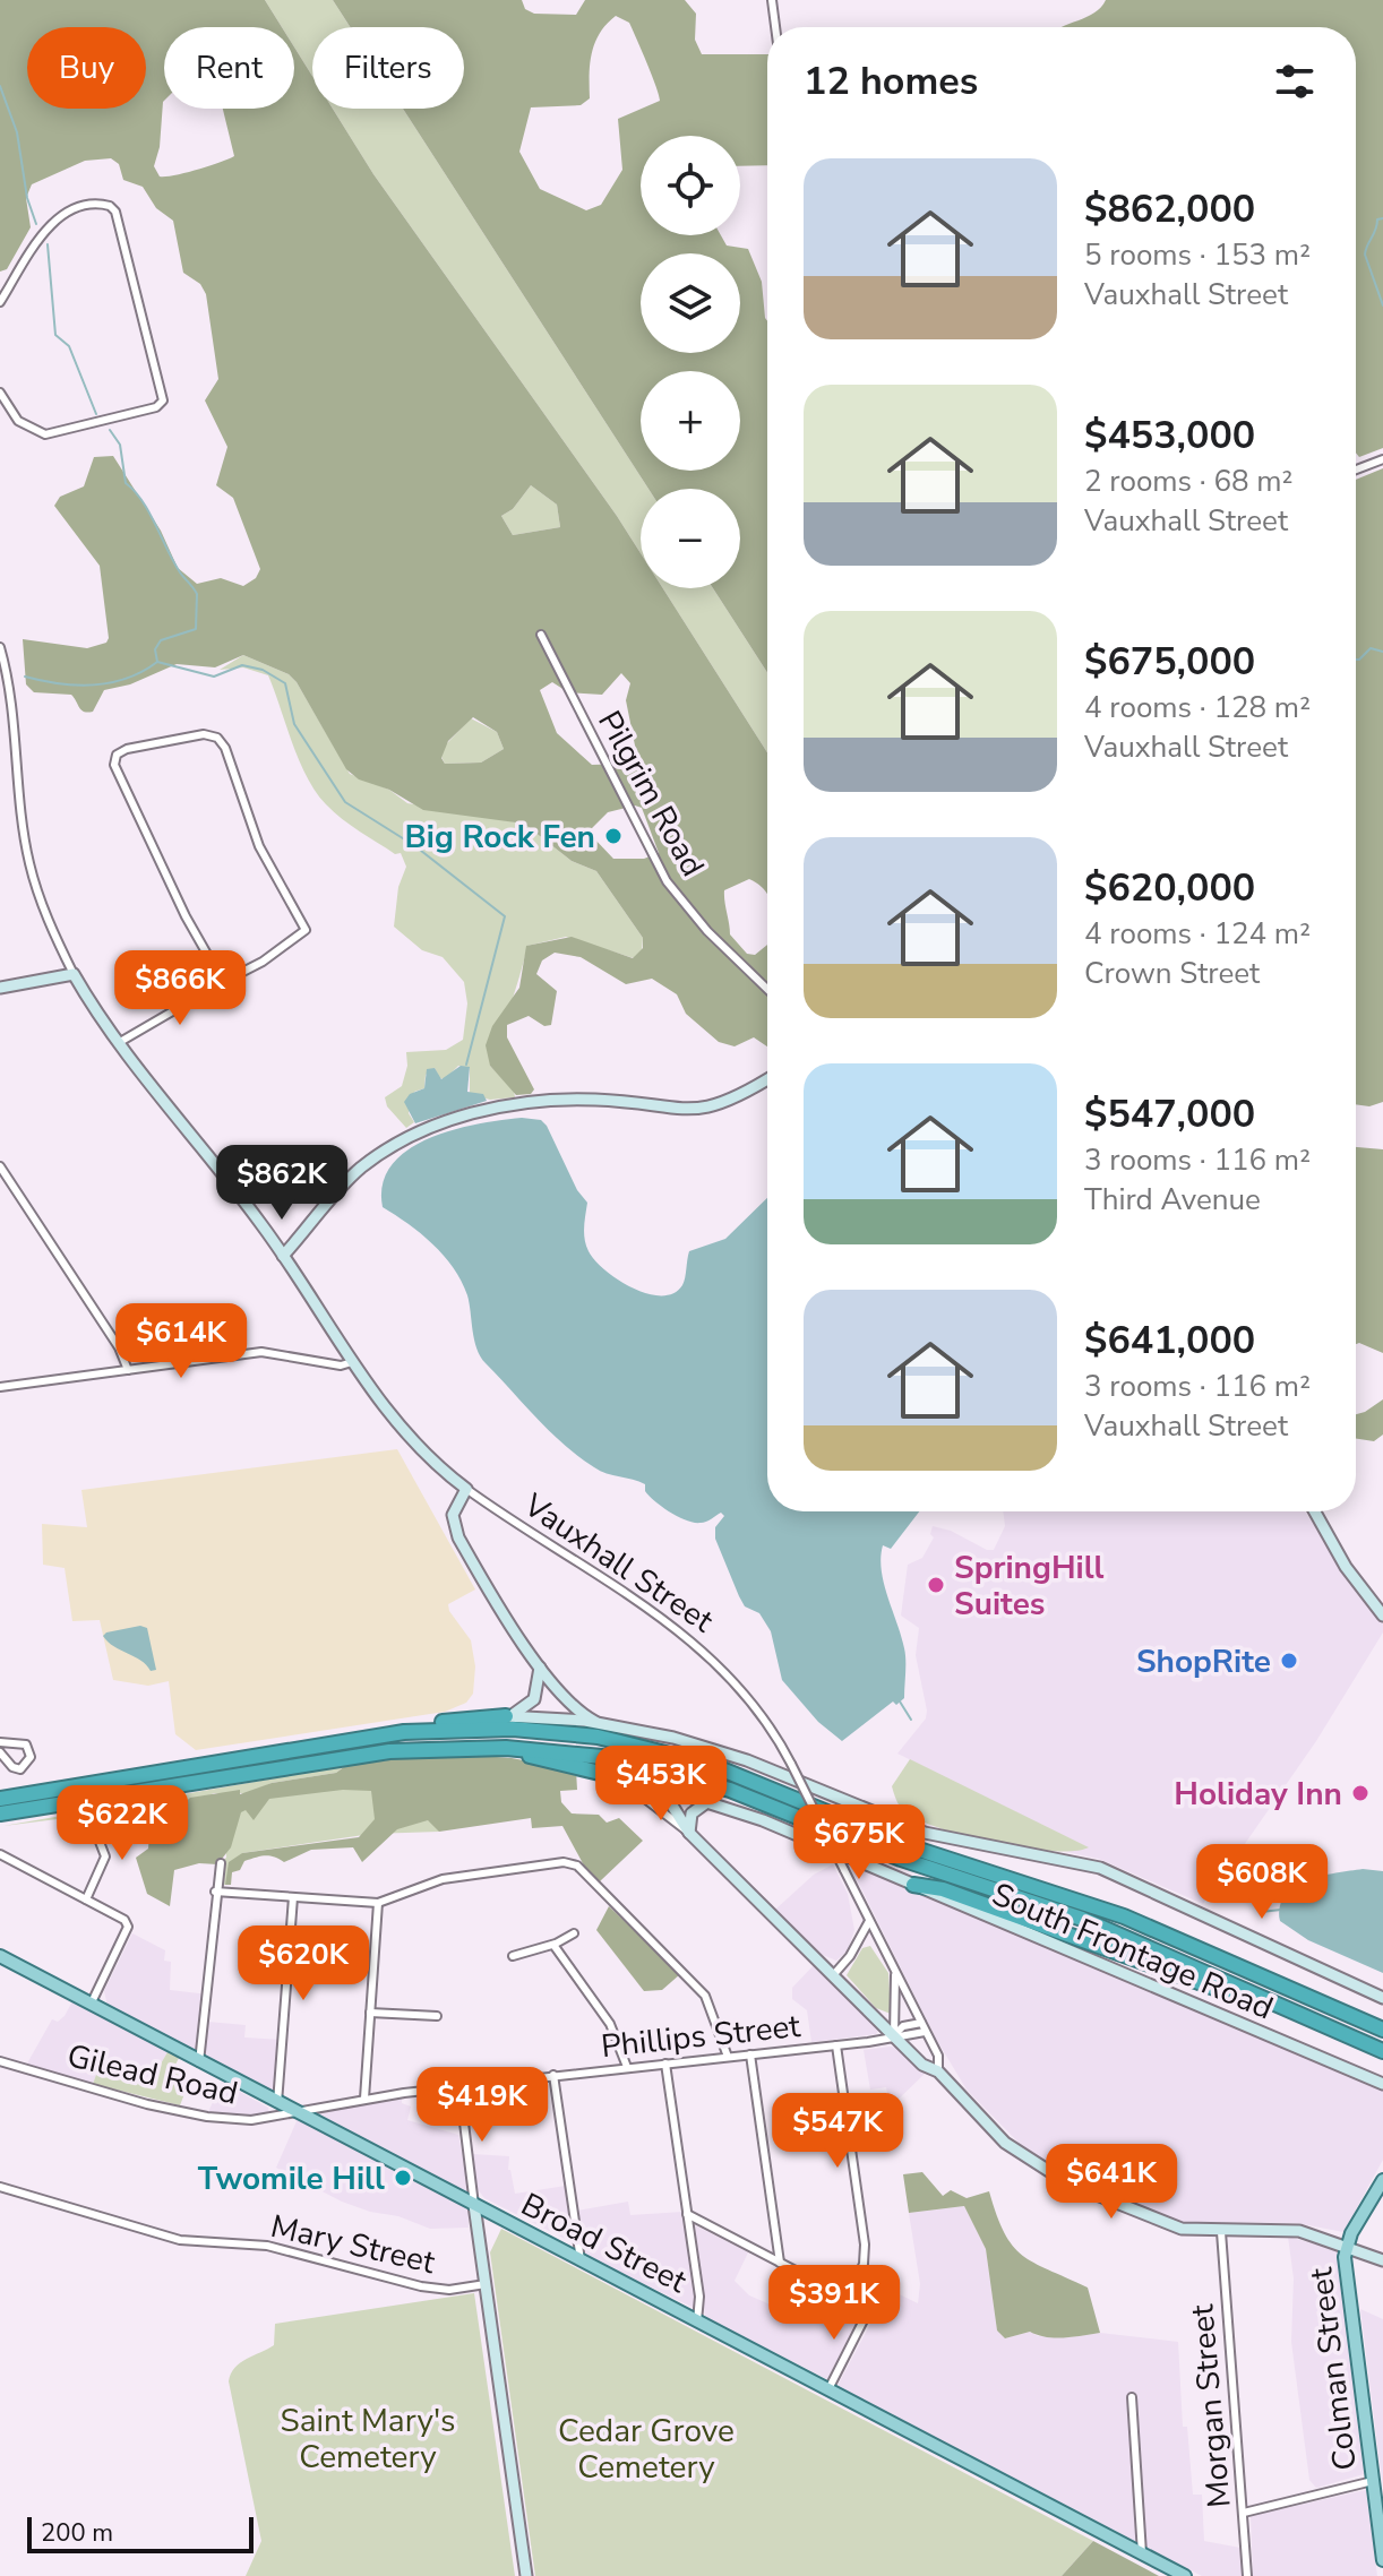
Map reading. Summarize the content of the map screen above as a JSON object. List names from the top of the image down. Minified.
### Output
{"streets":{"main road":["Broad Street","Colman Street"],"street":["Pilgrim Road","Vauxhall Street","South Frontage Road","Phillips Street","Gilead Road","Mary Street","Morgan Street"]},"crossings":[["Vauxhall Street","Phillips Street"],["Vauxhall Street","Colman Street"],["Vauxhall Street","Morgan Street"],["Phillips Street","Gilead Road"],["Phillips Street","Broad Street"],["Gilead Road","Broad Street"]],"parks":["Saint Mary's Cemetery","Cedar Grove Cemetery"],"places":["Big Rock Fen","SpringHill Suites","ShopRite","Holiday Inn","Twomile Hill"],"scale_bar":"200 m","page":{"chip":["Buy","Rent","Filters"],"heading":"12 homes","map_buttons":["+","−"],"list":[{"name":"$862,000","note":"5 rooms · 153 m² · Vauxhall Street"},{"name":"$453,000","note":"2 rooms · 68 m² · Vauxhall Street"},{"name":"$675,000","note":"4 rooms · 128 m² · Vauxhall Street"},{"name":"$620,000","note":"4 rooms · 124 m² · Crown Street"},{"name":"$547,000","note":"3 rooms · 116 m² · Third Avenue"},{"name":"$641,000","note":"3 rooms · 116 m² · Vauxhall Street"}],"price":["$866K","$862K","$614K","$453K","$622K","$675K","$608K","$620K","$419K","$547K","$641K","$391K"],"scale":"200 m"}}
